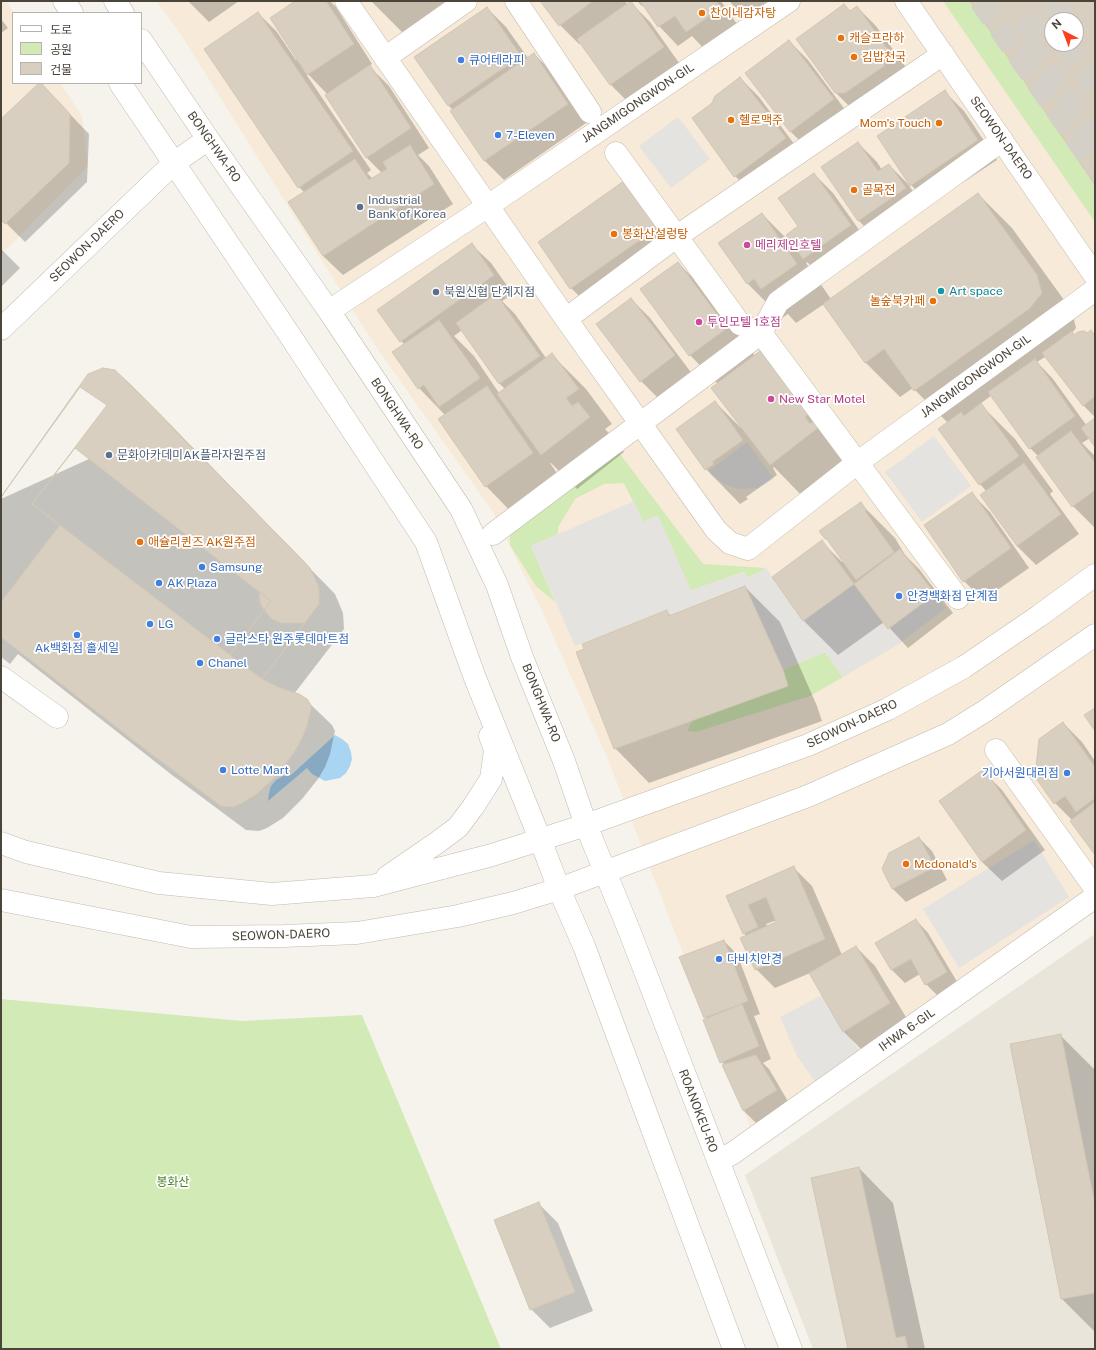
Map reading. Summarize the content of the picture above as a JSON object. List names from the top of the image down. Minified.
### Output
{"streets":{"street":["JANGMIGONGWON-GIL","SEOWON-DAERO","BONGHWA-RO","IHWA 6-GIL","ROANOKEU-RO"]},"crossings":[["JANGMIGONGWON-GIL","BONGHWA-RO"],["SEOWON-DAERO","BONGHWA-RO"],["SEOWON-DAERO","ROANOKEU-RO"],["BONGHWA-RO","ROANOKEU-RO"],["IHWA 6-GIL","ROANOKEU-RO"]],"parks":["봉화산"],"places":["찬이네감자탕","캐슬프라하","김밥천국","큐어테라피","헬로맥주","Mom's Touch","7-Eleven","골목전","Industrial Bank of Korea","봉화산설렁탕","메리제인호텔","Art space","북원신협 단계지점","놀숲북카페","투인모텔 1호점","New Star Motel","문화아카데미AK플라자원주점","애슐리퀸즈 AK원주점","Samsung","AK Plaza","안경백화점 단계점","LG","Ak백화점 홀세일","글라스타 원주롯데마트점","Chanel","Lotte Mart","기아서원대리점","Mcdonald's","다비치안경"],"legend":["도로","공원","건물"],"north":"top left"}
